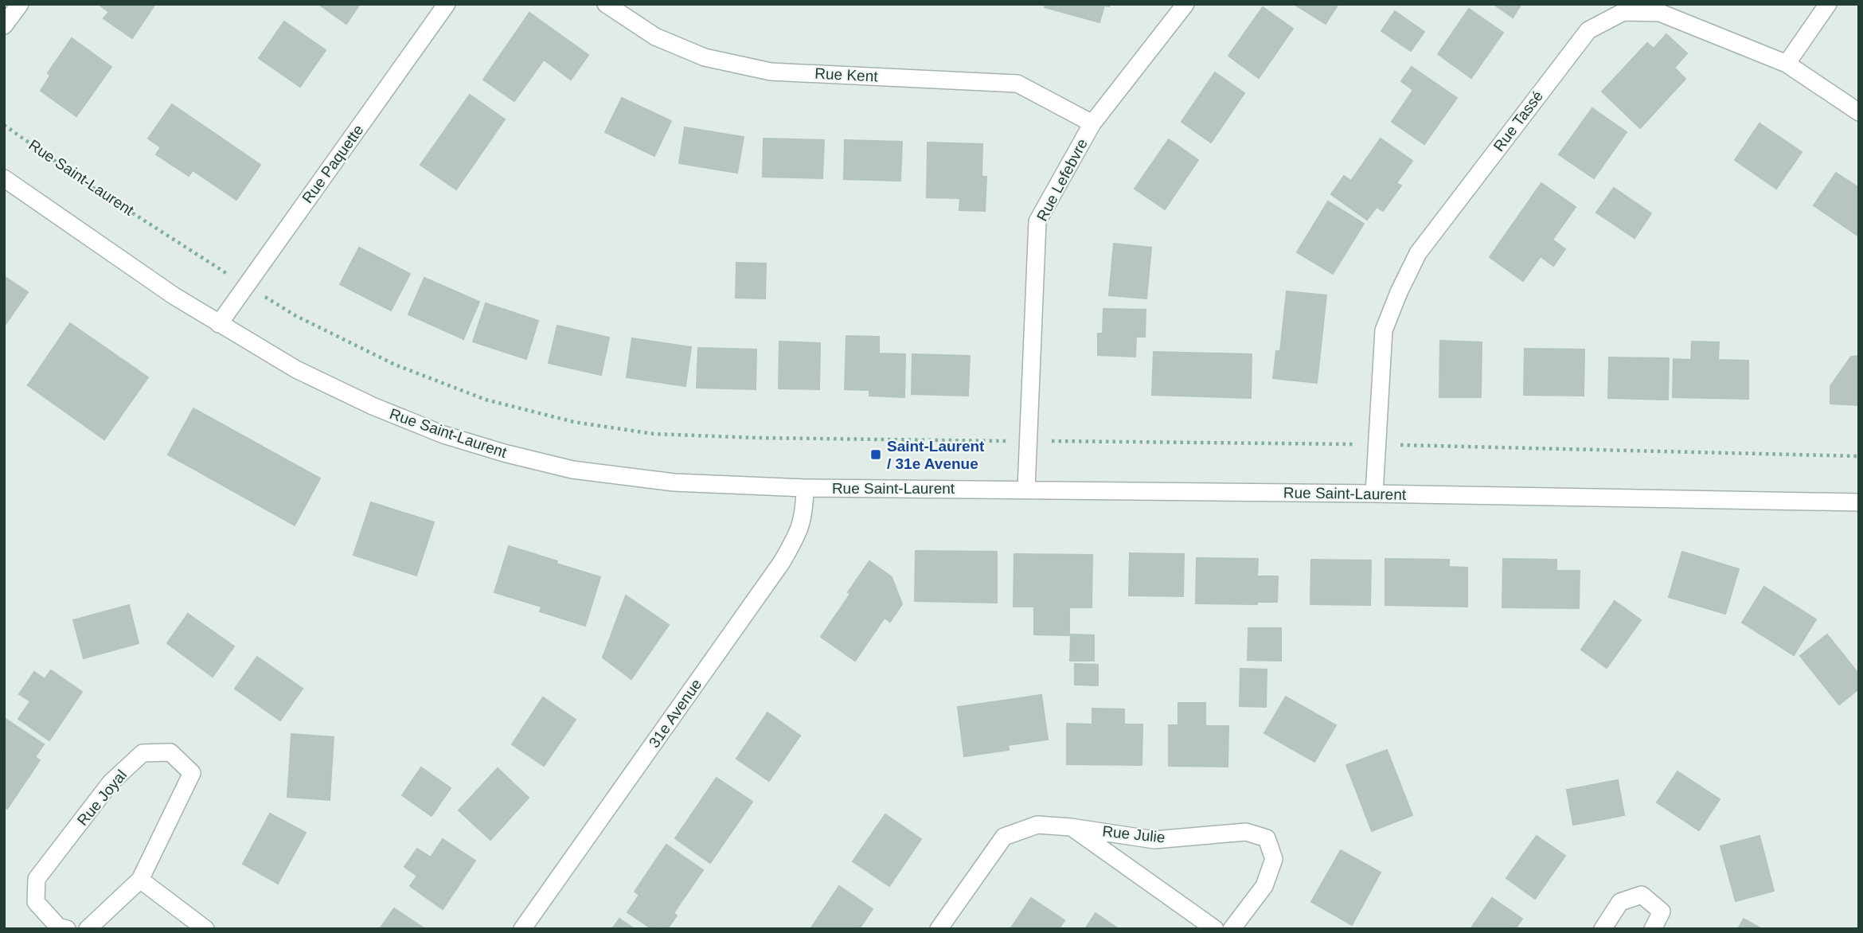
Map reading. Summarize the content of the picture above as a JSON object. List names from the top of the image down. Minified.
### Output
{"streets":{"street":["Rue Kent","Rue Tassé","Rue Paquette","Rue Saint-Laurent","Rue Lefebvre","31e Avenue","Rue Joyal","Rue Julie"]},"crossings":[["Rue Kent","Rue Lefebvre"],["Rue Tassé","Rue Saint-Laurent"],["Rue Paquette","Rue Saint-Laurent"],["Rue Saint-Laurent","Rue Lefebvre"],["Rue Saint-Laurent","31e Avenue"]],"places":{"transit":["Saint-Laurent / 31e Avenue"]}}
